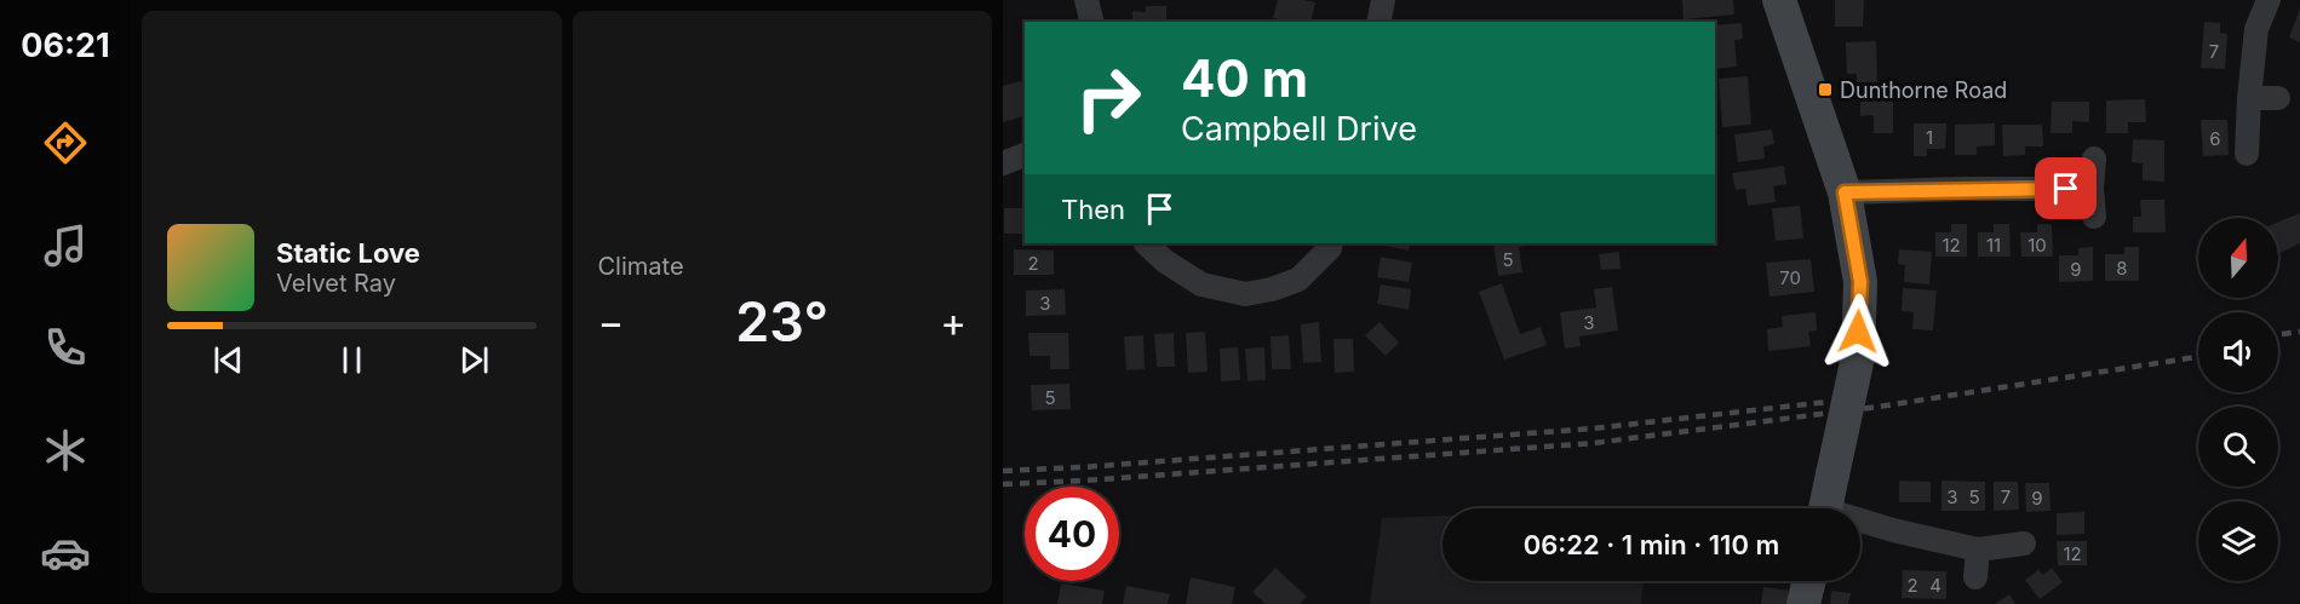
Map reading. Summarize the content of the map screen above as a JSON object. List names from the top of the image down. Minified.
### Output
{"places":{"transit":["Dunthorne Road"]},"house_numbers":["7","1","6","12","11","10","5","2","8","9","70","3","3","5","3","5","7","9","12","2","4"],"north":"top","page":{"tabs":"06:21","tile":"Climate","turn":["40 m","Campbell Drive"],"then":"Then","song":["Static Love","Velvet Ray"],"heat":["−","23°","+"],"limit":"40","trip":"06:22 · 1 min · 110 m"}}
